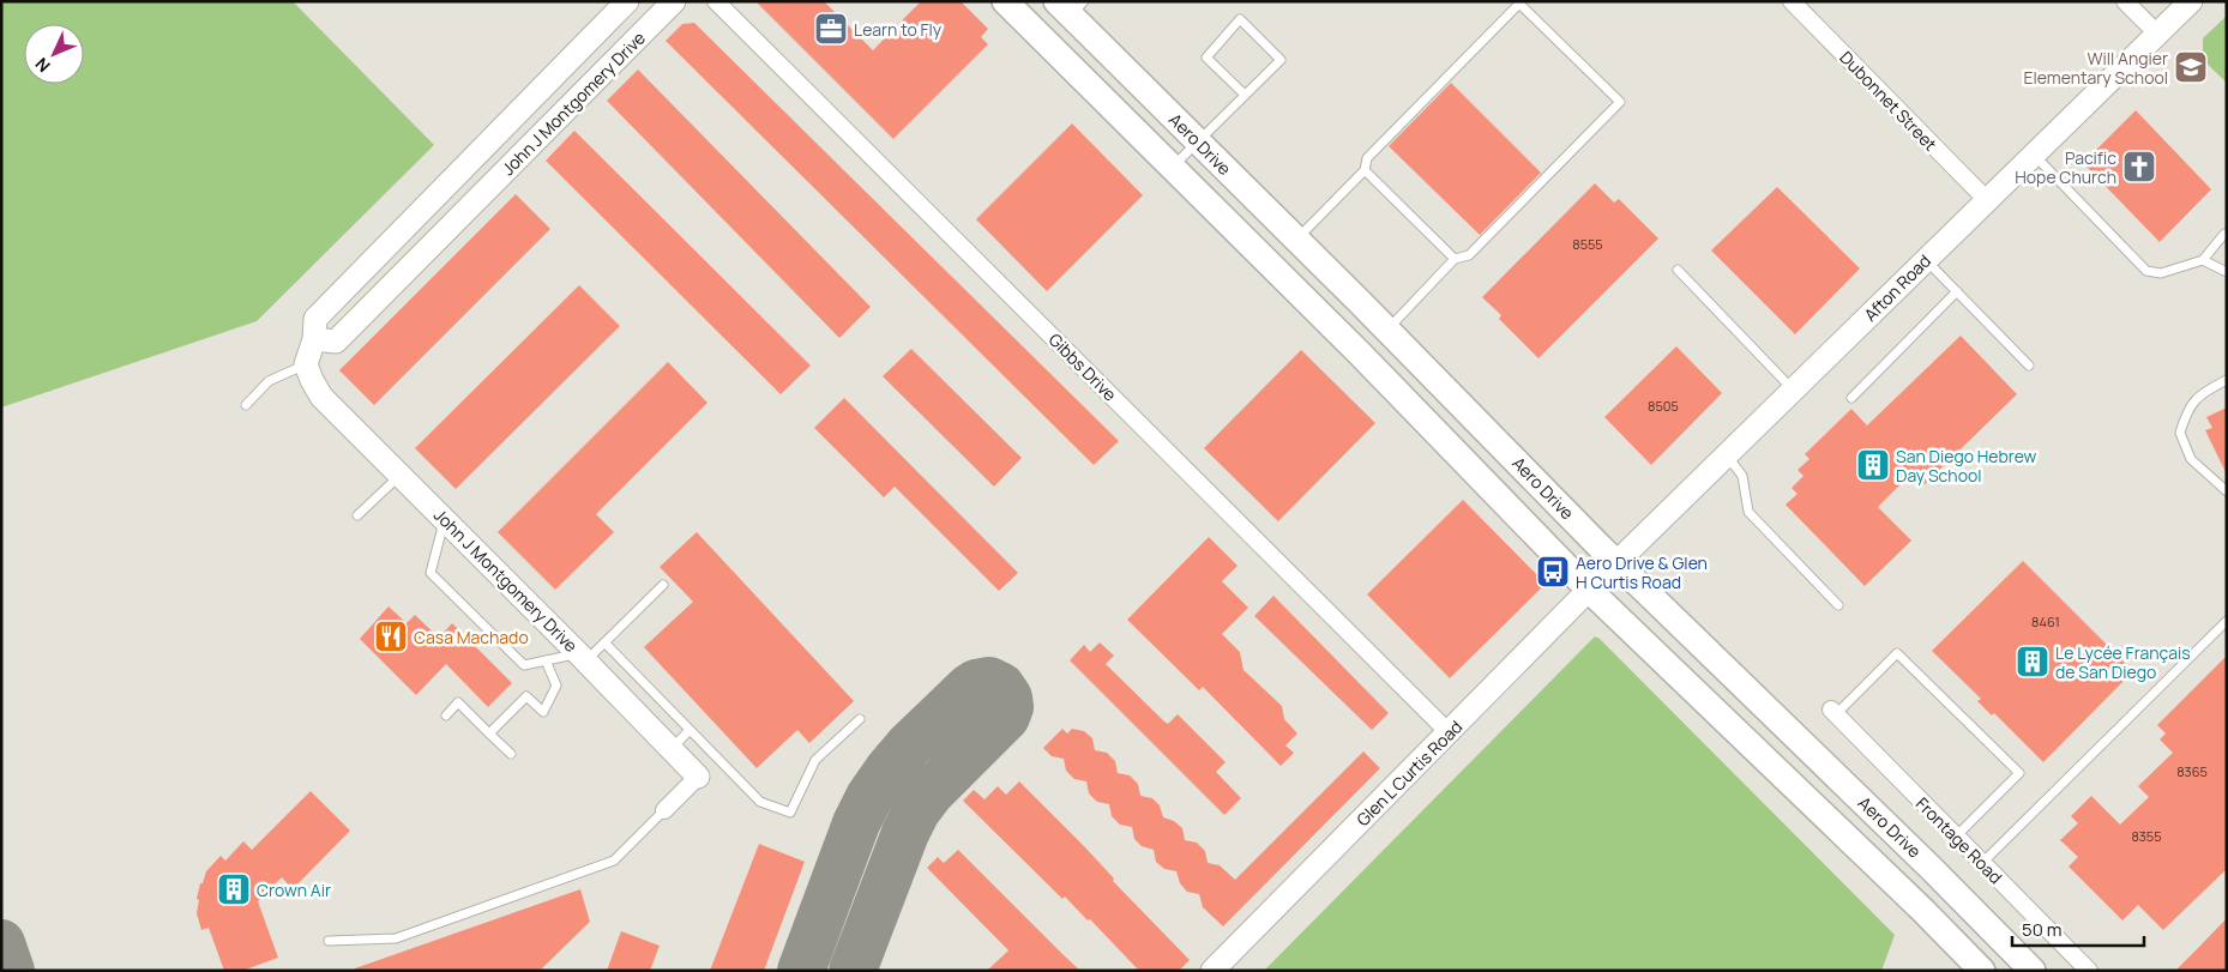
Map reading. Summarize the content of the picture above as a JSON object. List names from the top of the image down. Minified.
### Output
{"streets":{"main road":["Aero Drive"],"street":["Dubonnet Street","John J Montgomery Drive","Afton Road","Gibbs Drive","Glen L Curtis Road","Frontage Road"]},"crossings":[["Dubonnet Street","Afton Road"],["Aero Drive","Afton Road"],["Aero Drive","Glen L Curtis Road"],["Afton Road","Glen L Curtis Road"],["Gibbs Drive","Glen L Curtis Road"]],"places":{"office":["Learn to Fly"],"school or university":["Will Angier Elementary School"],"church":["Pacific Hope Church"],"building":["San Diego Hebrew Day School","Le Lycée Français de San Diego","Crown Air"],"bus stop":["Aero Drive & Glen H Curtis Road"],"restaurant":["Casa Machado"]},"house_numbers":["8555","8505","8461","8365","8355"],"scale_bar":"50 m","north":"bottom left"}
